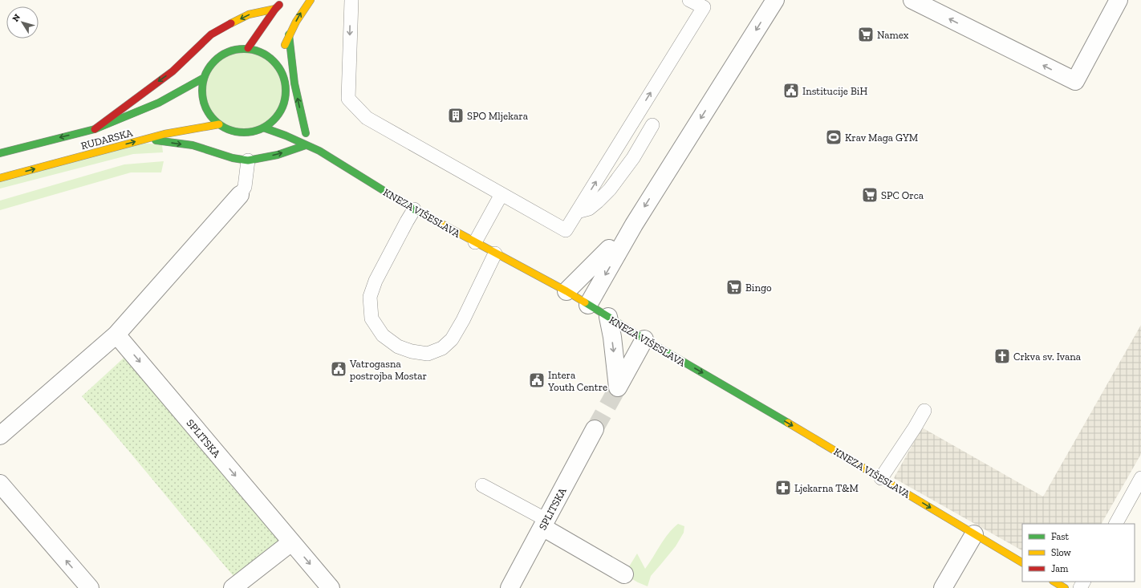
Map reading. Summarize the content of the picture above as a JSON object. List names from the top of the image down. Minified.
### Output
{"streets":{"main road":["RUDARSKA","KNEZA VIŠESLAVA"],"street":["SPLITSKA"]},"crossings":[["RUDARSKA","KNEZA VIŠESLAVA"]],"one_way":["KNEZA VIŠESLAVA","SPLITSKA"],"places":{"supermarket":["Namex","SPC Orca","Bingo"],"public building":["Institucije BiH","Vatrogasna postrojba Mostar","Intera Youth Centre"],"building":["SPO Mljekara"],"sports":["Krav Maga GYM"],"church":["Crkva sv. Ivana"],"pharmacy":["Ljekarna T&M"]},"legend":["Fast","Slow","Jam"],"north":"top left"}
